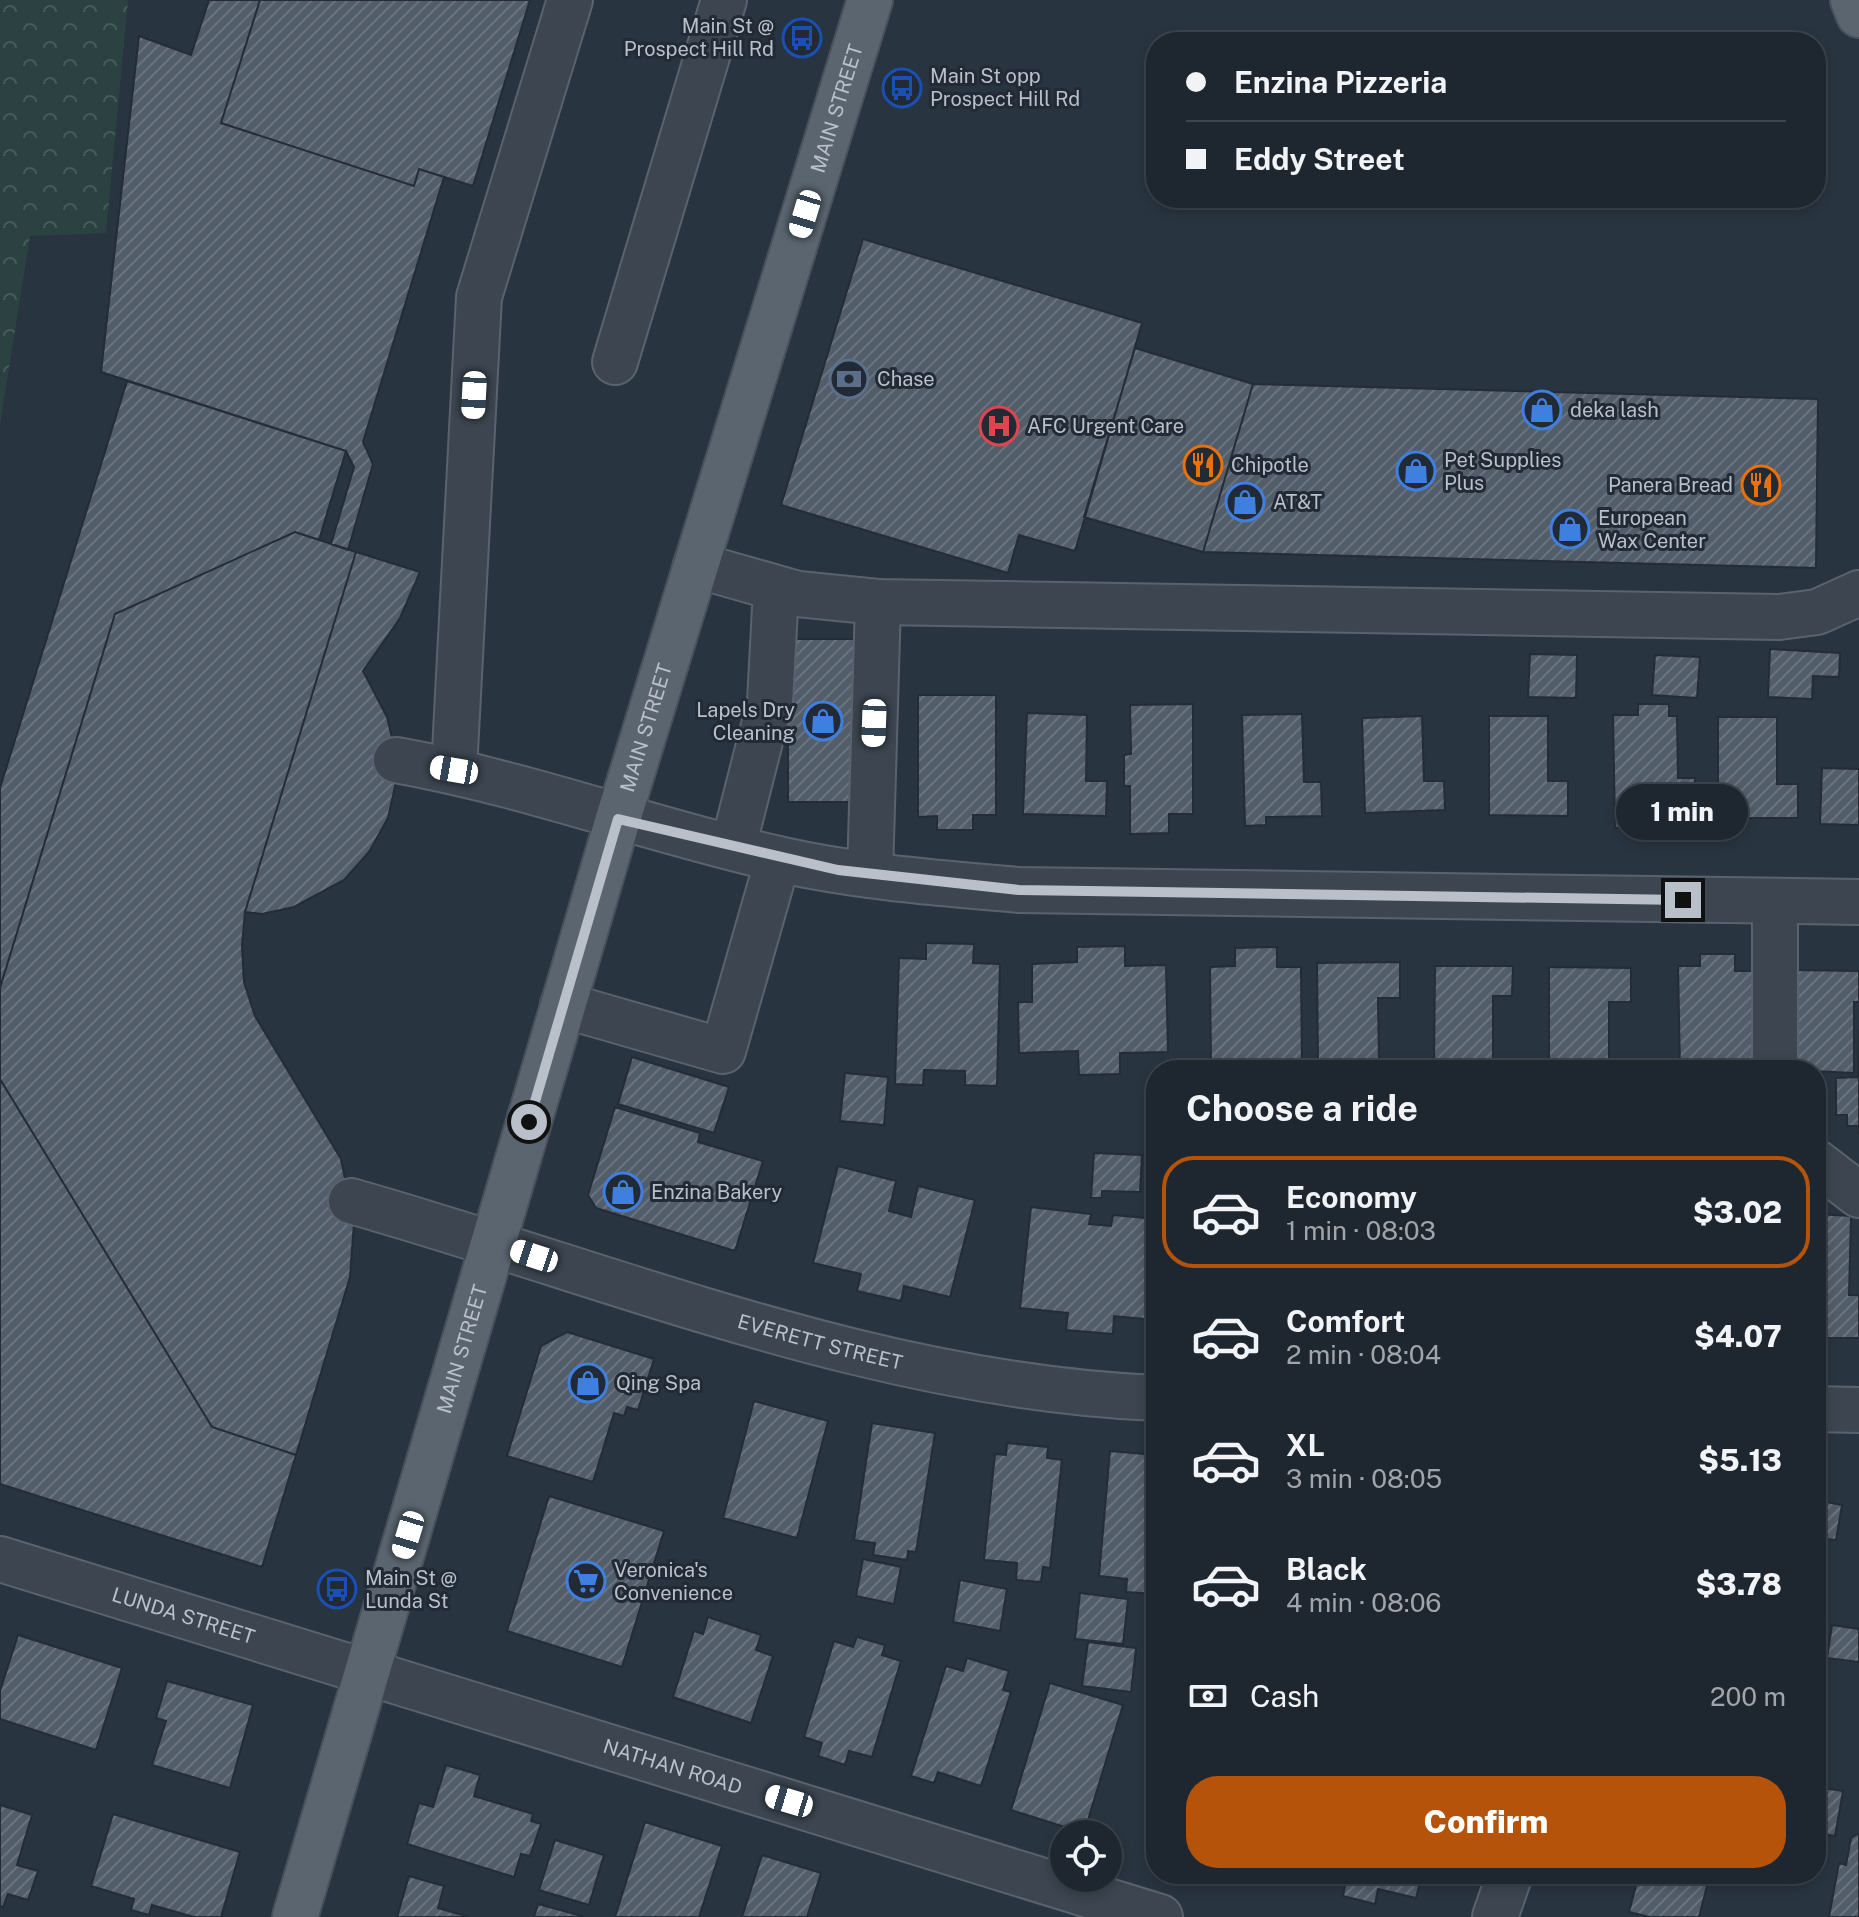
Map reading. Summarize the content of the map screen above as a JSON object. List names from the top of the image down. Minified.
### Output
{"streets":{"main road":["MAIN STREET"],"street":["EVERETT STREET","LUNDA STREET","NATHAN ROAD"]},"crossings":[["MAIN STREET","EVERETT STREET"],["MAIN STREET","LUNDA STREET"],["MAIN STREET","NATHAN ROAD"],["LUNDA STREET","NATHAN ROAD"]],"places":{"bus stop":["Main St @ Prospect Hill Rd","Main St opp Prospect Hill Rd","Main St @ Lunda St"],"bank":["Chase"],"shop":["deka lash","Pet Supplies Plus","AT&T","European Wax Center","Lapels Dry Cleaning","Enzina Bakery","Qing Spa"],"hospital":["AFC Urgent Care"],"restaurant":["Chipotle","Panera Bread"],"supermarket":["Veronica's Convenience"]},"page":{"banner":["Enzina Pizzeria","Eddy Street"],"bubble":"1 min","heading":"Choose a ride","list":[{"name":"Economy","note":"1 min · 08:03","value":"$3.02"},{"name":"Comfort","note":"2 min · 08:04","value":"$4.07"},{"name":"XL","note":"3 min · 08:05","value":"$5.13"},{"name":"Black","note":"4 min · 08:06","value":"$3.78"}],"pay":["Cash","200 m"],"buttons":"Confirm"}}
